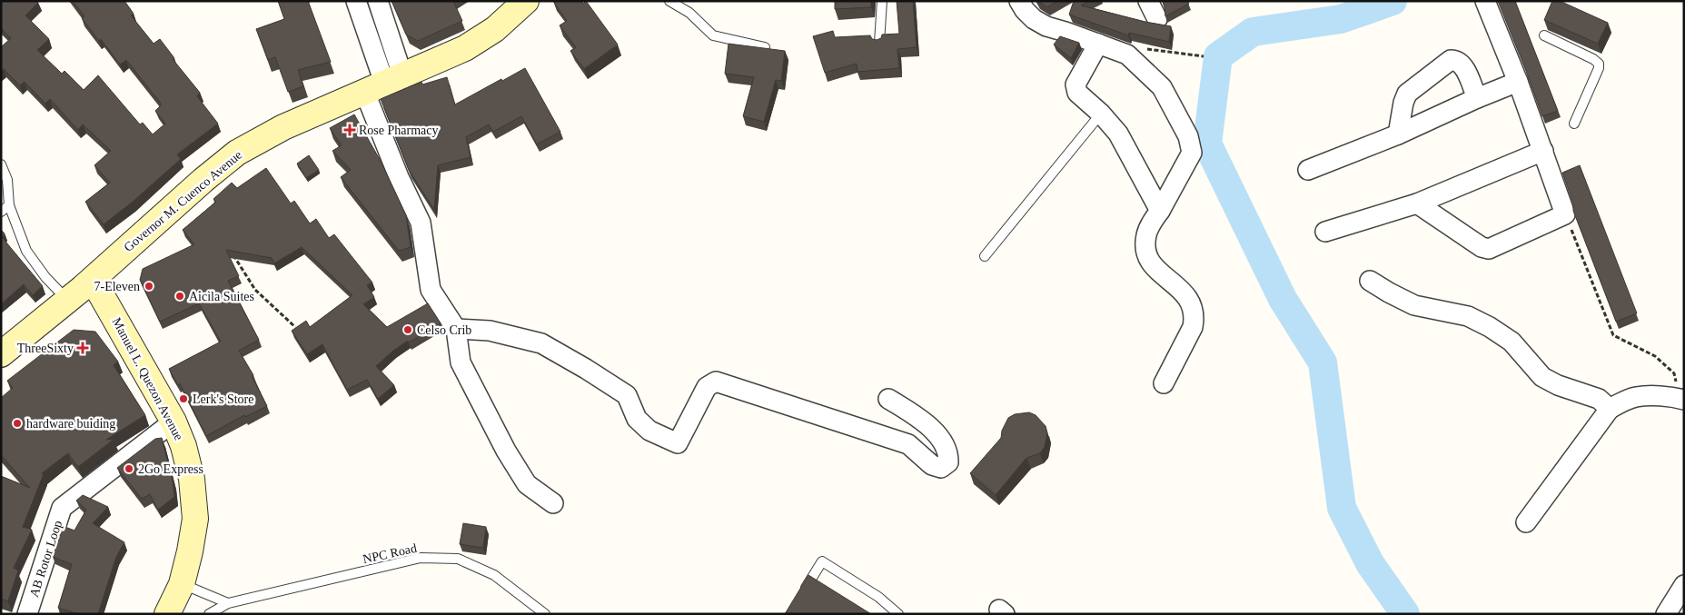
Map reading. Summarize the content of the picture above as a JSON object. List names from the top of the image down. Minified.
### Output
{"streets":{"main road":["Governor M. Cuenco Avenue","Manuel L. Quezon Avenue"],"street":["AB Rotor Loop"],"lane":["NPC Road"]},"crossings":[["Governor M. Cuenco Avenue","Manuel L. Quezon Avenue"],["Manuel L. Quezon Avenue","AB Rotor Loop"]],"places":{"health":["Rose Pharmacy","ThreeSixty"],"other":["7-Eleven","Aicila Suites","Celso Crib","Lerk's Store","hardware buiding","2Go Express"]}}
